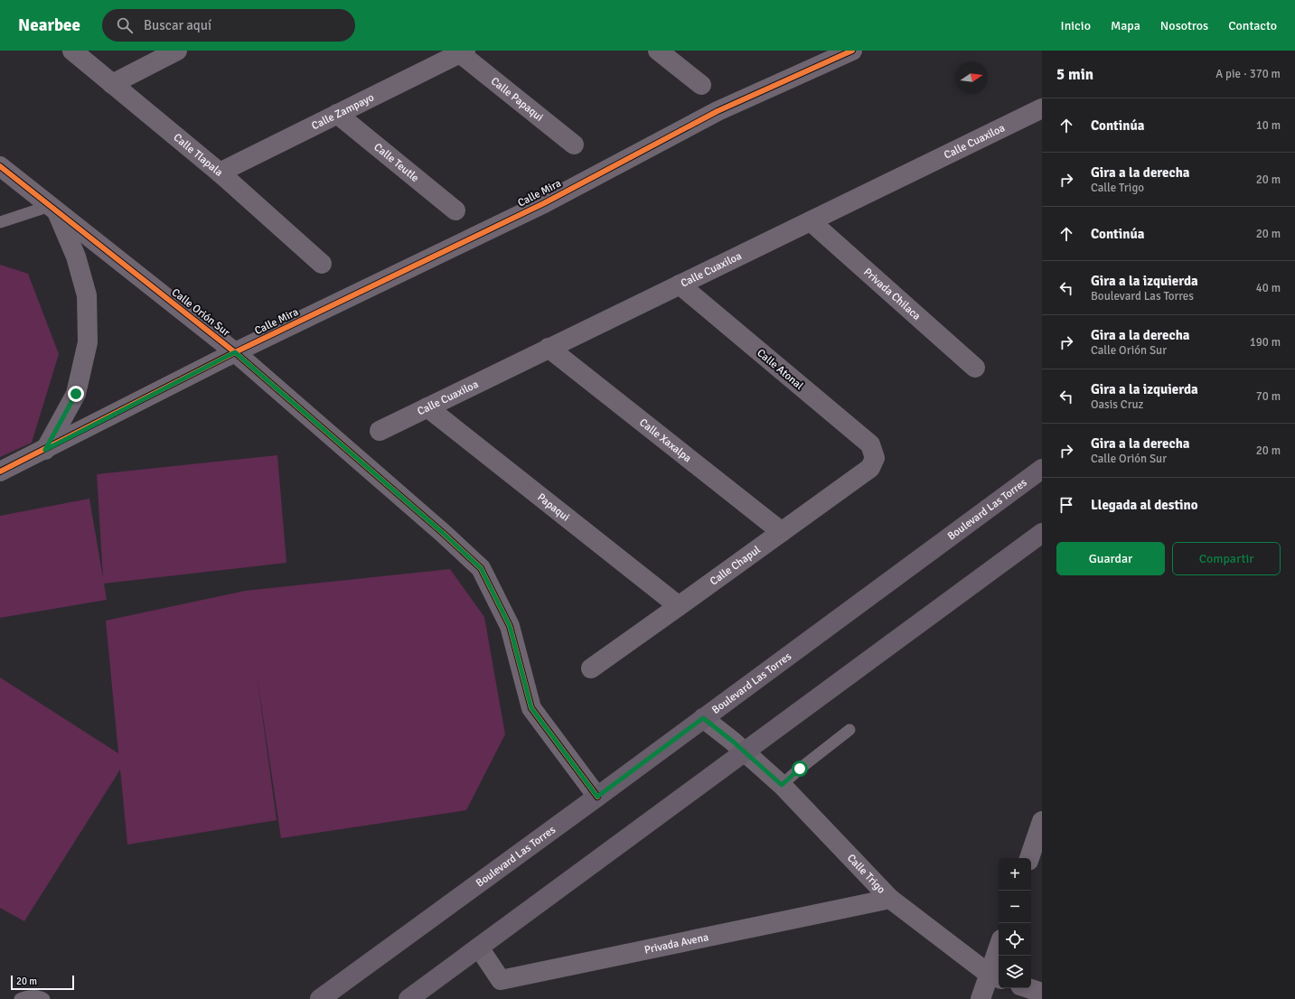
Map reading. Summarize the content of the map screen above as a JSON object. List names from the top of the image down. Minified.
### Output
{"streets":{"main road":["Boulevard Las Torres"],"street":["Calle Papaqui","Calle Zampayo","Calle Cuaxiloa","Calle Tlapala","Calle Teutle","Calle Mira","Privada Chilaca","Calle Orión Sur","Calle Atonal","Calle Xaxalpa","Papaqui","Calle Chapul","Calle Trigo","Privada Avena"]},"crossings":[["Calle Papaqui","Calle Zampayo"],["Calle Zampayo","Calle Tlapala"],["Calle Zampayo","Calle Teutle"],["Calle Cuaxiloa","Privada Chilaca"],["Calle Cuaxiloa","Calle Atonal"],["Calle Cuaxiloa","Calle Xaxalpa"],["Calle Cuaxiloa","Papaqui"],["Calle Mira","Calle Orión Sur"],["Calle Orión Sur","Boulevard Las Torres"],["Calle Atonal","Calle Chapul"],["Calle Xaxalpa","Calle Chapul"],["Papaqui","Calle Chapul"],["Boulevard Las Torres","Calle Trigo"],["Calle Trigo","Privada Avena"]],"scale_bar":"20 m","north":"right","page":{"header":"Nearbee","search":"Buscar aquí","nav":["Inicio","Mapa","Nosotros","Contacto"],"heading":["5 min","A pie · 370 m"],"list":[["Continúa","10 m"],["Gira a la derecha","Calle Trigo","20 m"],["Continúa","20 m"],["Gira a la izquierda","Boulevard Las Torres","40 m"],["Gira a la derecha","Calle Orión Sur","190 m"],["Gira a la izquierda","Oasis Cruz","70 m"],["Gira a la derecha","Calle Orión Sur","20 m"],"Llegada al destino"],"buttons":["Guardar","Compartir"],"map_buttons":["+","−"],"scale":"20 m"}}
